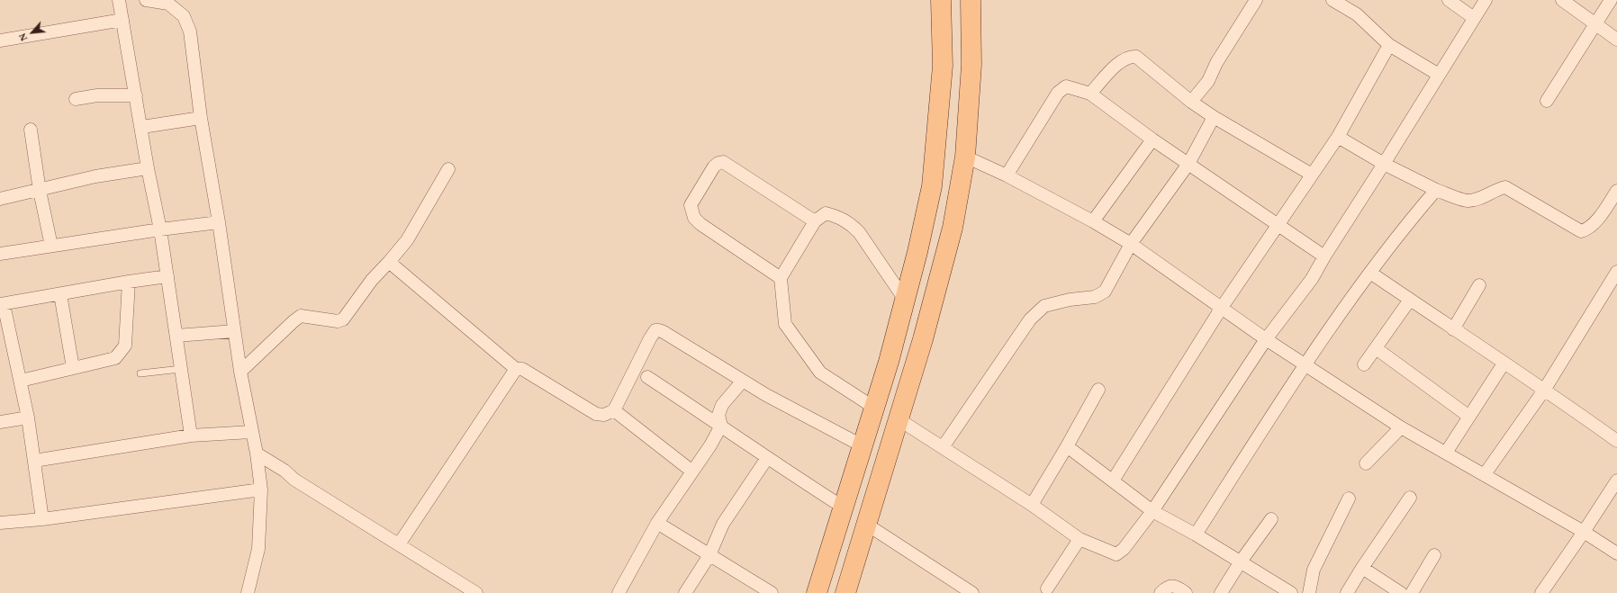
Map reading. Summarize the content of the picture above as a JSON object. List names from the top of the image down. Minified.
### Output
{"north":"bottom left"}
